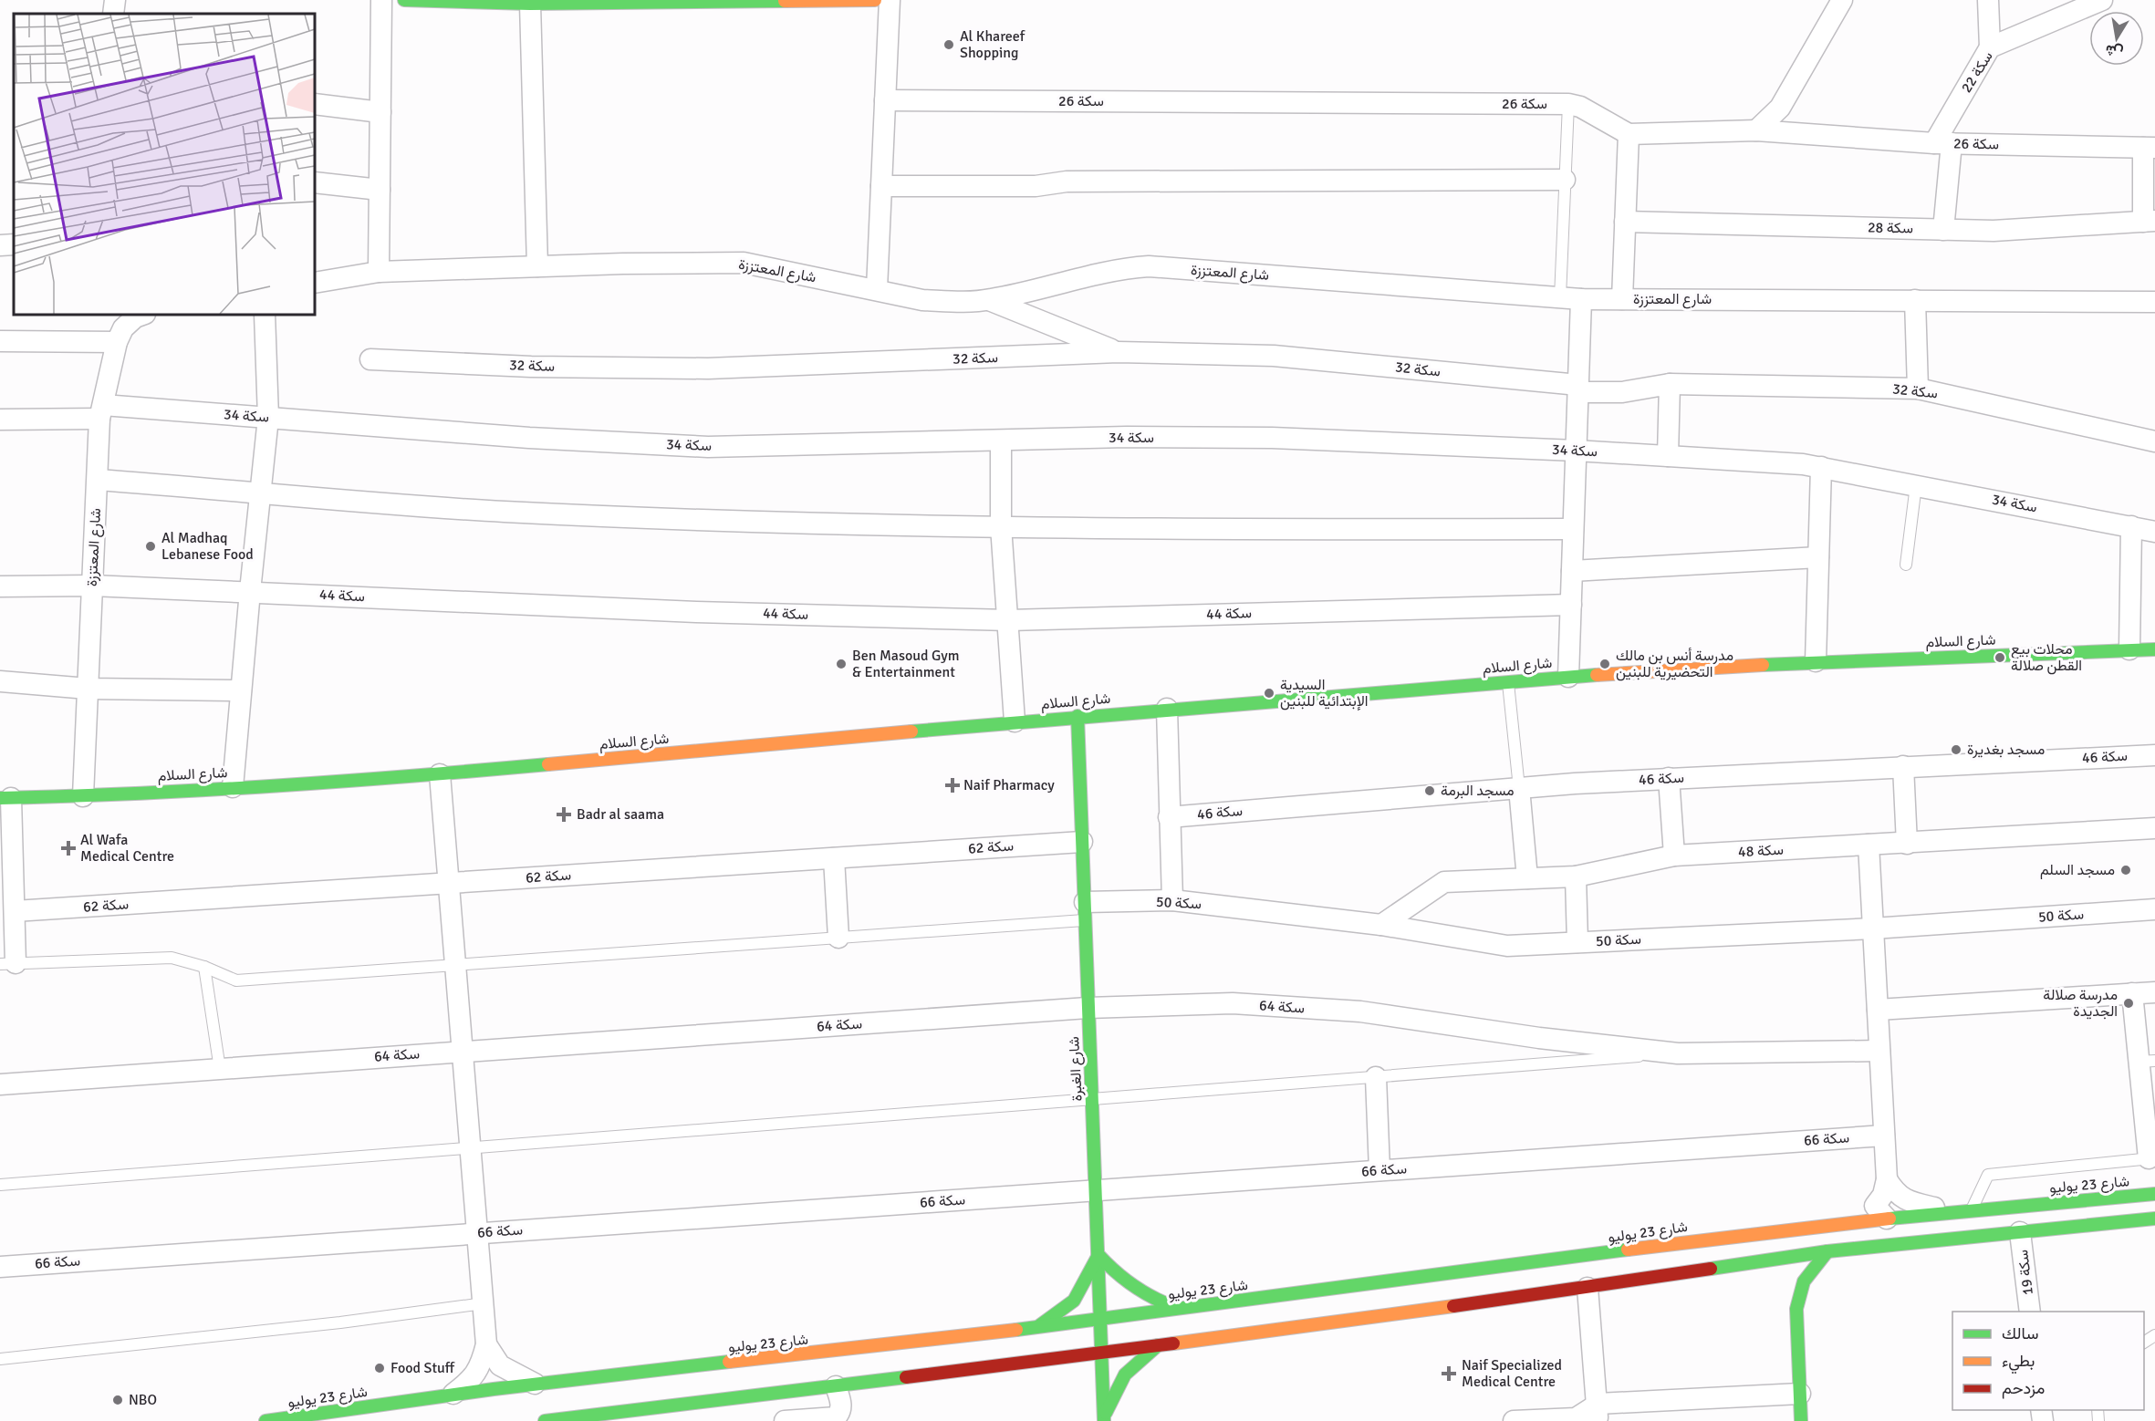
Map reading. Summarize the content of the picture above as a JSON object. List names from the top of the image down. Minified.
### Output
{"streets":{"main road":["شارع السلام","شارع الغبرة","شارع 23 يوليو"],"street":["سكة 22","سكة 26","سكة 28","شارع المعتززة","سكة 32","سكة 34","سكة 44","سكة 46","سكة 62","سكة 48","سكة 50","سكة 64","سكة 66","سكة 19"]},"crossings":[["سكة 22","سكة 26"],["شارع المعتززة","سكة 34"],["شارع المعتززة","سكة 44"],["شارع المعتززة","شارع السلام"],["شارع السلام","شارع الغبرة"],["سكة 62","شارع الغبرة"],["سكة 48","سكة 50"],["سكة 50","شارع الغبرة"],["سكة 64","شارع الغبرة"],["شارع الغبرة","سكة 66"],["شارع الغبرة","شارع 23 يوليو"]],"places":{"other":["Al Khareef Shopping","Al Madhaq Lebanese Food","محلات بيع القطن صلالة","Ben Masoud Gym & Entertainment","مدرسة أنس بن مالك التحضيرية للبنين","السيدية الإبتدائية للبنين","مسجد بغديرة","مسجد البرمة","مسجد السلم","مدرسة صلالة الجديدة","Food Stuff","NBO"],"health":["Naif Pharmacy","Badr al saama","Al Wafa Medical Centre","Naif Specialized Medical Centre"]},"legend":["سالك","بطيء","مزدحم"],"north":"bottom"}
